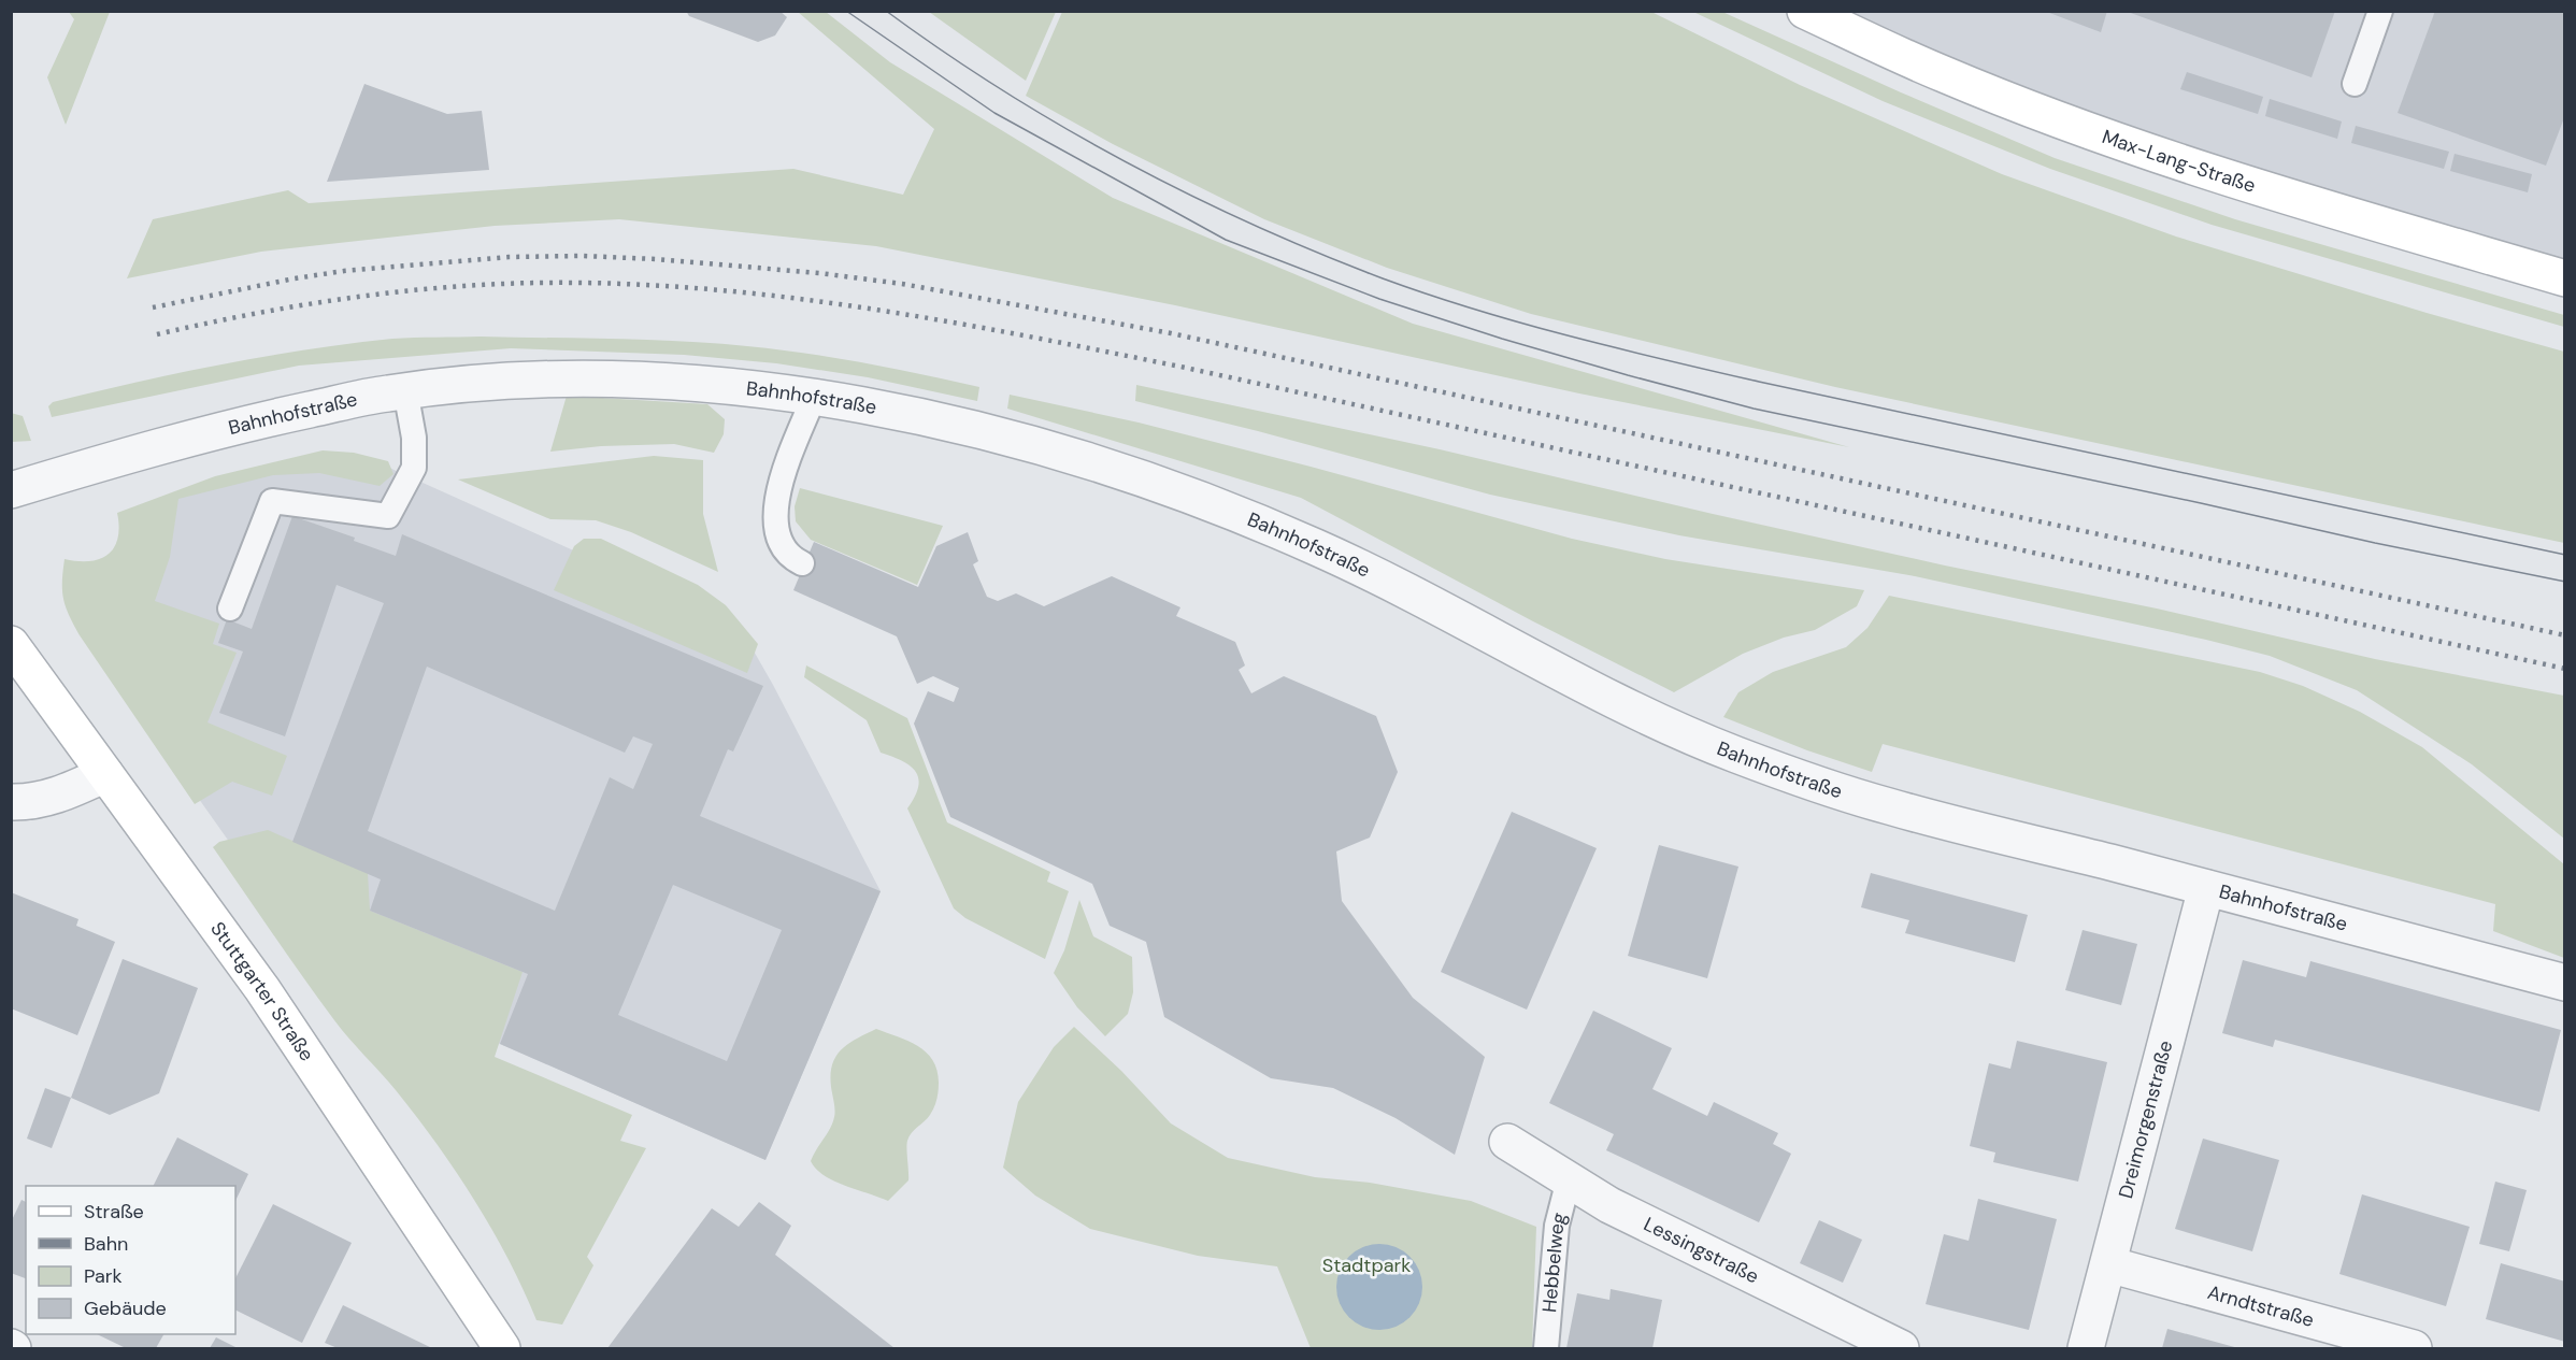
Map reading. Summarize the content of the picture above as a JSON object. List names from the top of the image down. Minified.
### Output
{"streets":{"main road":["Max-Lang-Straße","Stuttgarter Straße"],"street":["Bahnhofstraße","Dreimorgenstraße","Lessingstraße","Arndtstraße"],"lane":["Hebbelweg"]},"crossings":[["Bahnhofstraße","Dreimorgenstraße"],["Dreimorgenstraße","Arndtstraße"],["Lessingstraße","Hebbelweg"]],"parks":["Stadtpark"],"legend":["Straße","Bahn","Park","Gebäude"]}
